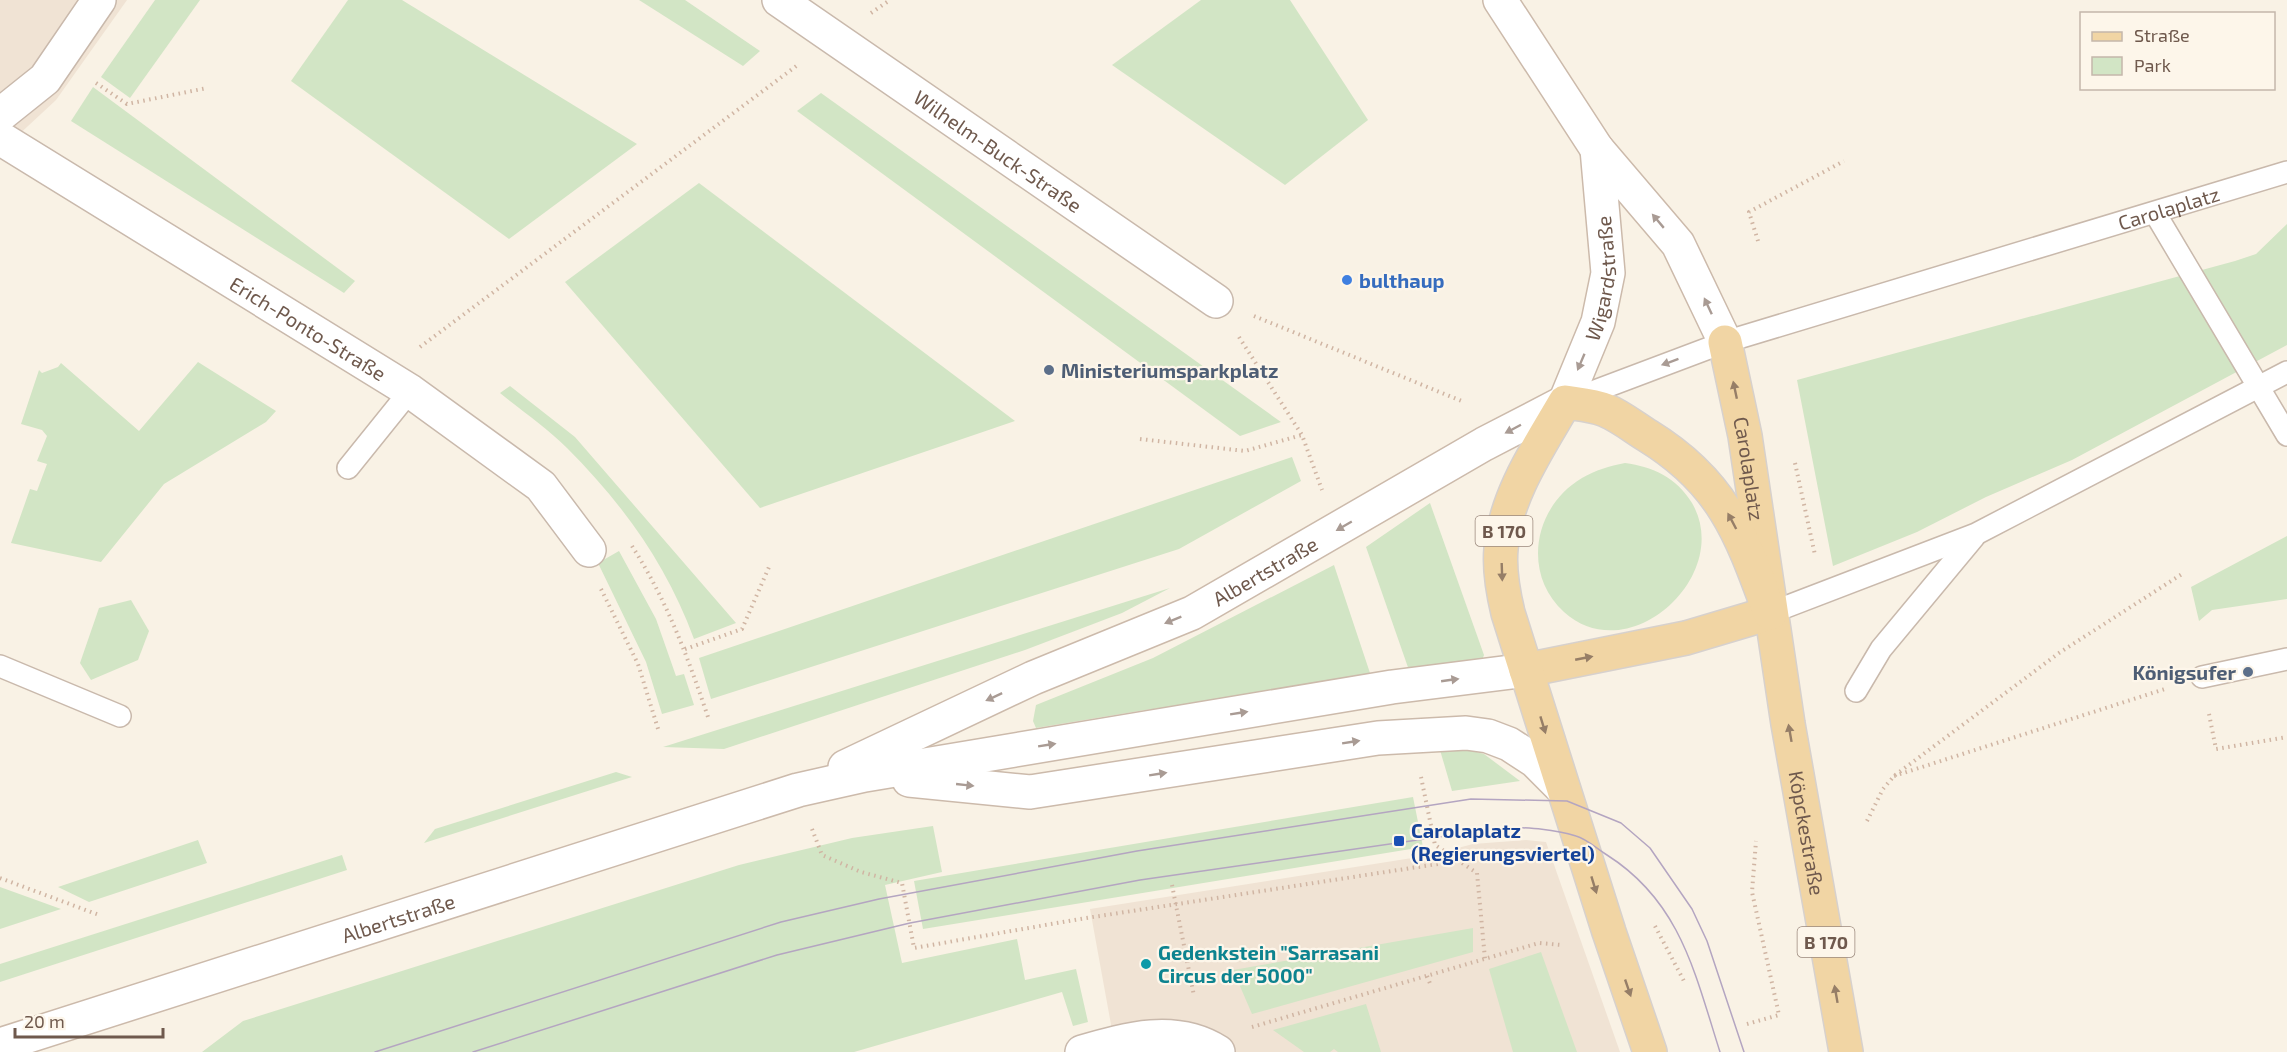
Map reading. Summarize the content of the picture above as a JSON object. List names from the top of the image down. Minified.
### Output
{"streets":{"main road":["Wilhelm-Buck-Straße","Carolaplatz","Wigardstraße","Erich-Ponto-Straße","B 170","Albertstraße","Köpckestraße"]},"crossings":[["Carolaplatz","Wigardstraße"],["Carolaplatz","Albertstraße"],["Carolaplatz","Köpckestraße"],["Wigardstraße","B 170"],["Wigardstraße","Albertstraße"],["B 170","Albertstraße"],["Albertstraße","Köpckestraße"]],"places":{"other":["bulthaup","Ministeriumsparkplatz","Königsufer","Gedenkstein \"Sarrasani Circus der 5000\""],"transit":["Carolaplatz (Regierungsviertel)"]},"legend":["Straße","Park"],"scale_bar":"20 m"}
